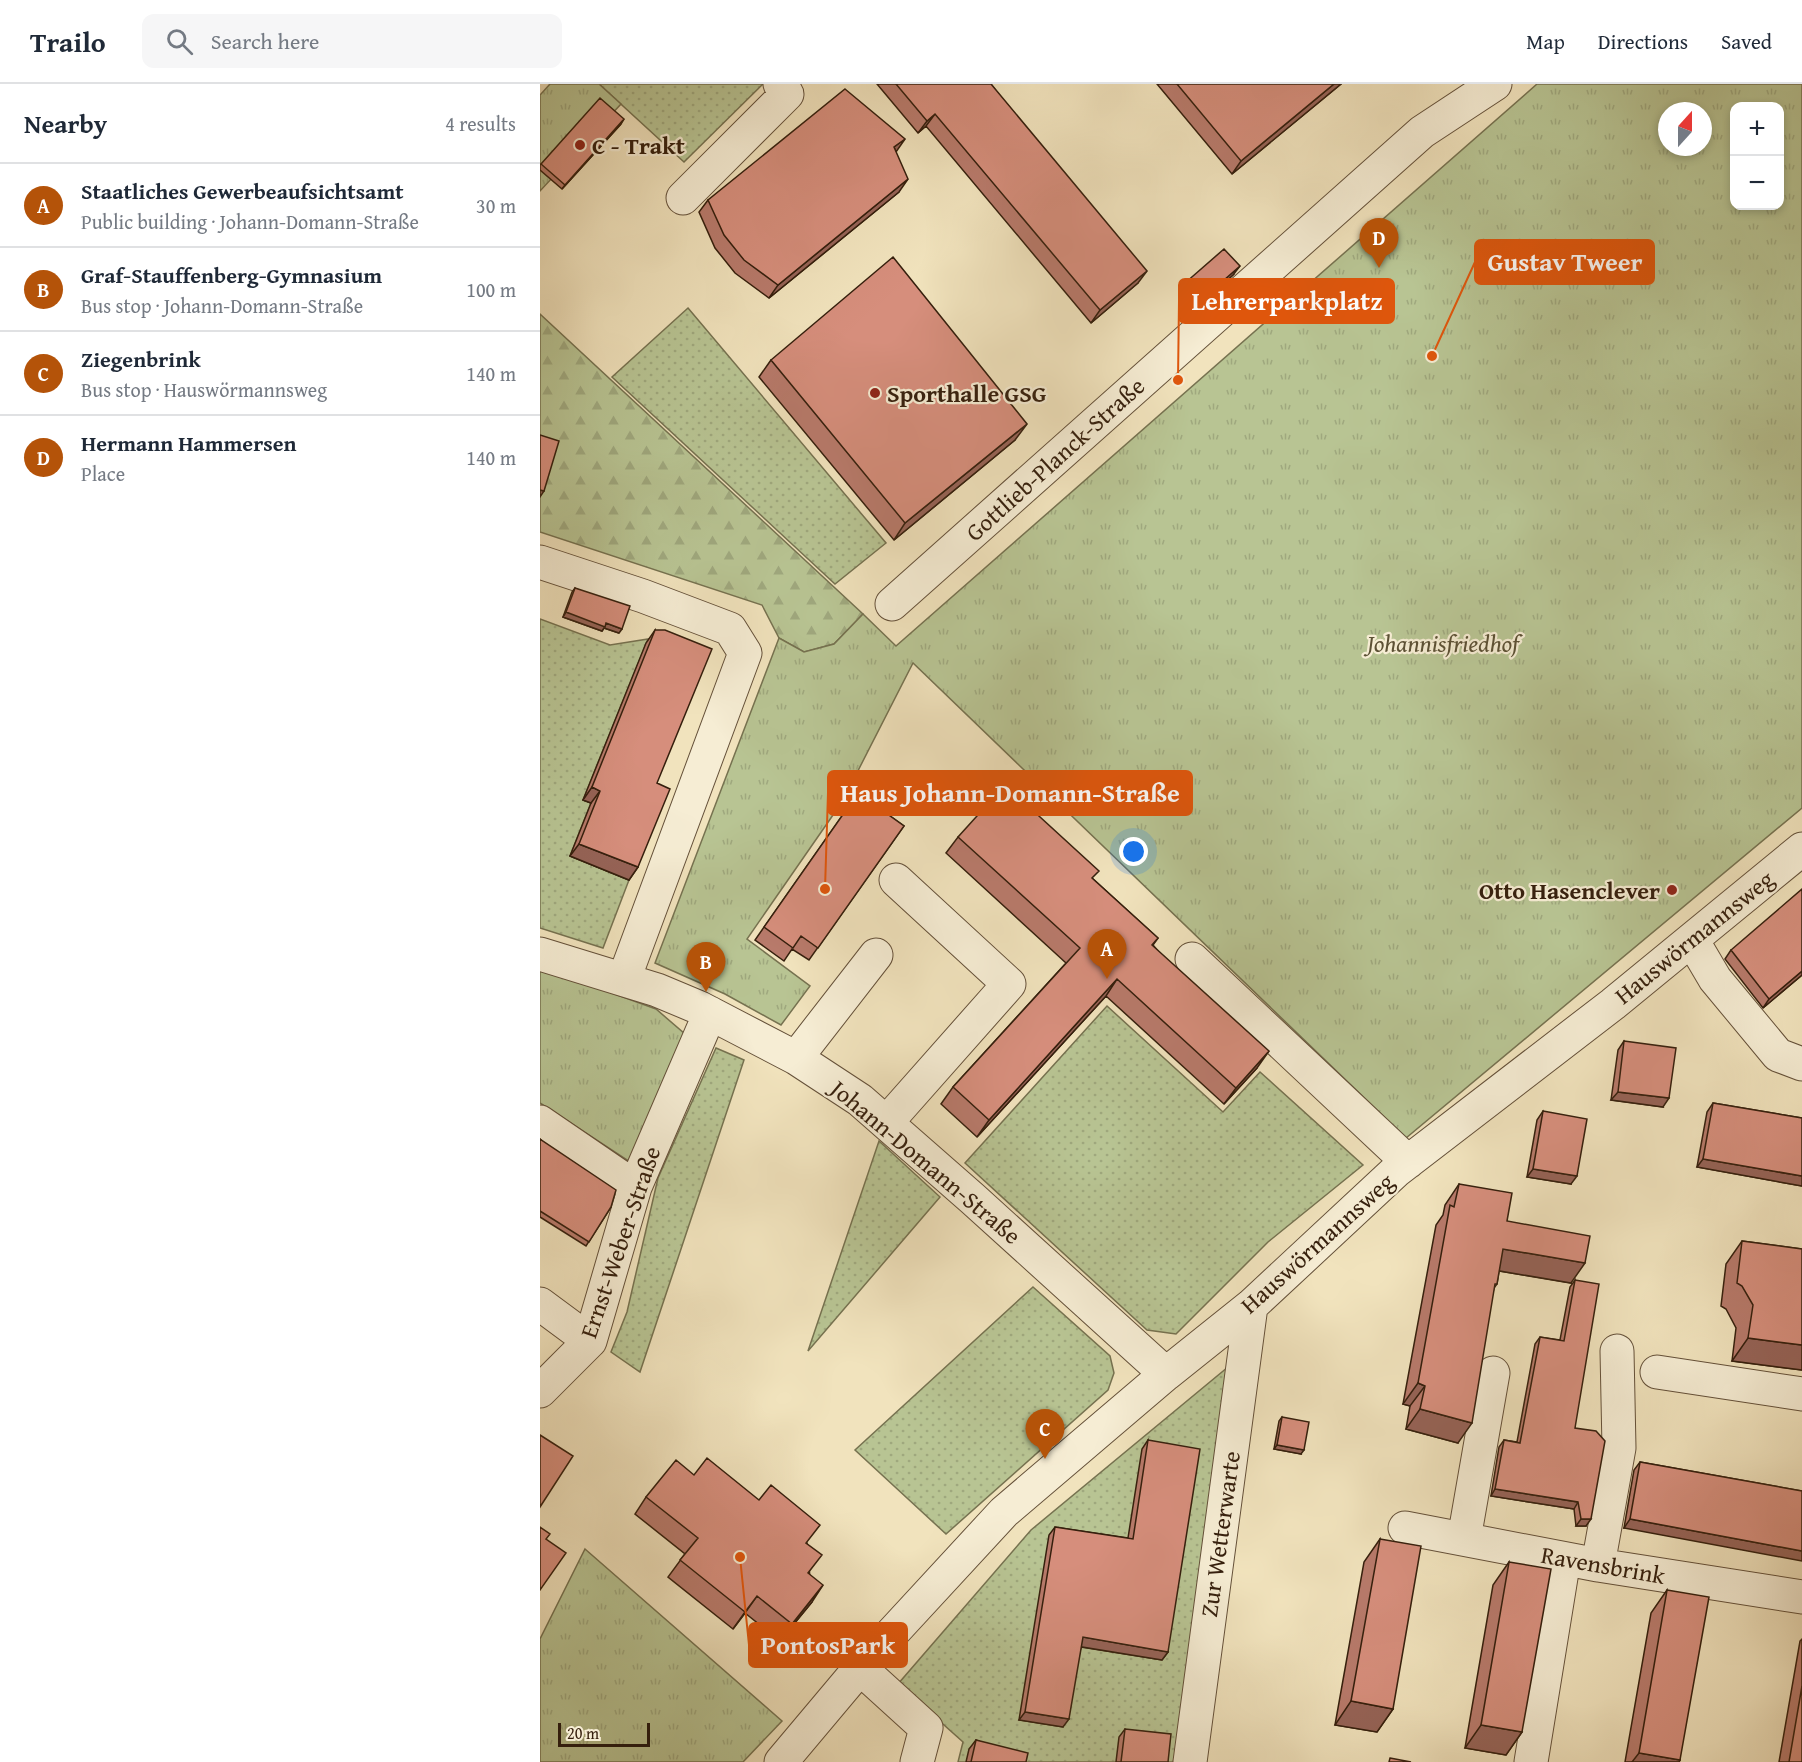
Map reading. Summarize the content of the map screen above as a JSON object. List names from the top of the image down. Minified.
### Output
{"streets":{"street":["Gottlieb-Planck-Straße","Hauswörmannsweg","Johann-Domann-Straße","Ernst-Weber-Straße","Zur Wetterwarte","Ravensbrink"]},"crossings":[["Hauswörmannsweg","Johann-Domann-Straße"],["Hauswörmannsweg","Zur Wetterwarte"],["Johann-Domann-Straße","Ernst-Weber-Straße"]],"parks":["Johannisfriedhof"],"places":["C - Trakt","Gustav Tweer","Lehrerparkplatz","Sporthalle GSG","Haus Johann-Domann-Straße","Otto Hasenclever","PontosPark"],"scale_bar":"20 m","north":"top","page":{"header":"Trailo","search":"Search here","nav":["Map","Directions","Saved"],"heading":["Nearby","4 results"],"map_buttons":["+","−"],"list":[{"mark":"A","name":"Staatliches Gewerbeaufsichtsamt","note":"Public building · Johann-Domann-Straße","value":"30 m"},{"mark":"B","name":"Graf-Stauffenberg-Gymnasium","note":"Bus stop · Johann-Domann-Straße","value":"100 m"},{"mark":"C","name":"Ziegenbrink","note":"Bus stop · Hauswörmannsweg","value":"140 m"},{"mark":"D","name":"Hermann Hammersen","note":"Place","value":"140 m"}],"pins":["D","A","B","C"],"scale":"20 m"}}
